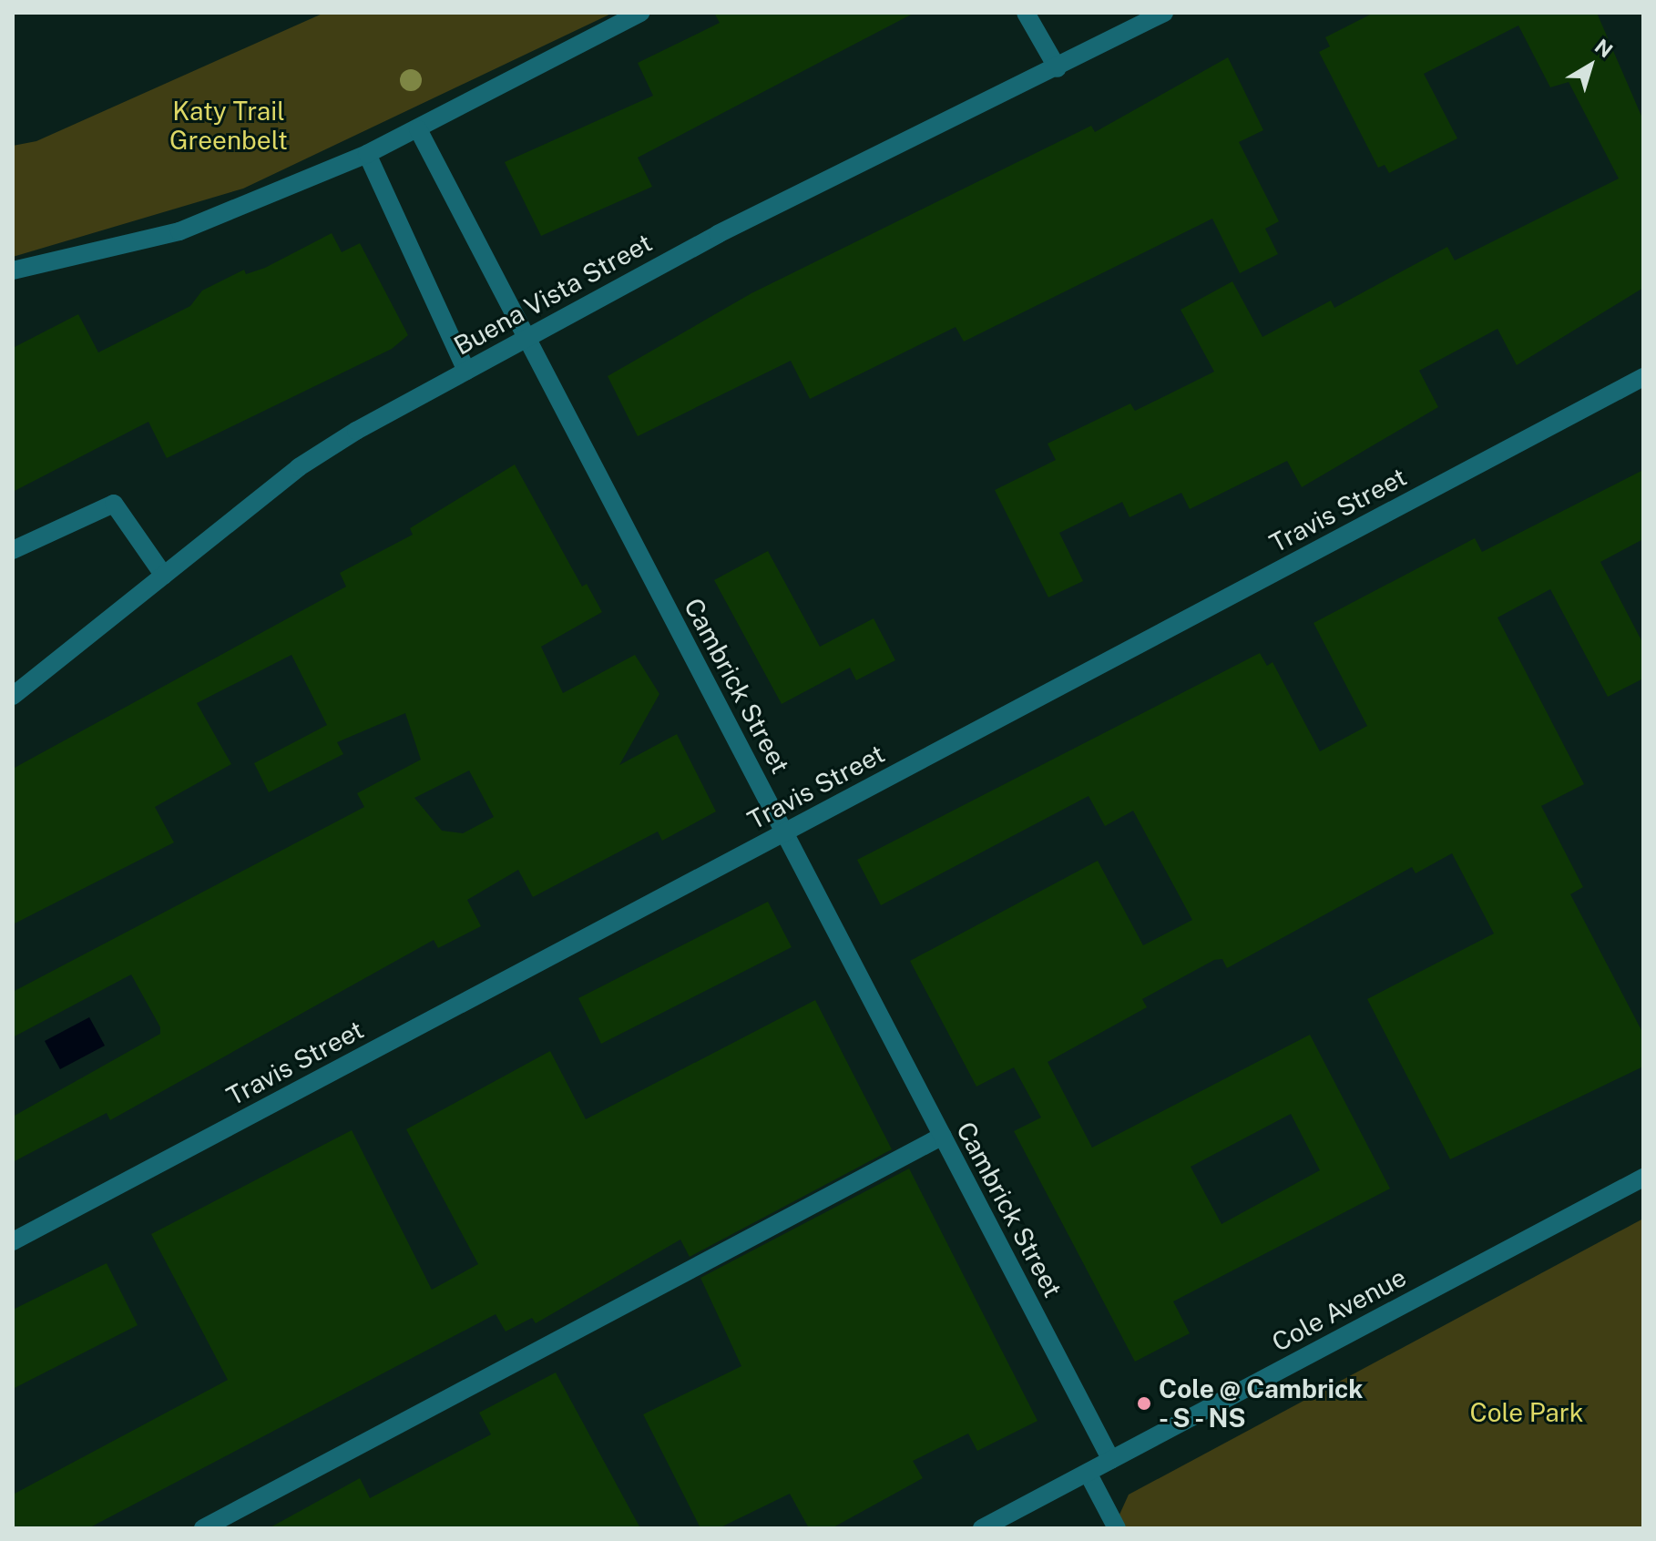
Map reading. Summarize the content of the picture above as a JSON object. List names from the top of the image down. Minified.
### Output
{"streets":{"street":["Buena Vista Street","Travis Street","Cambrick Street","Cole Avenue"]},"crossings":[["Buena Vista Street","Cambrick Street"],["Travis Street","Cambrick Street"],["Cambrick Street","Cole Avenue"]],"parks":["Katy Trail Greenbelt","Cole Park"],"places":["Cole @ Cambrick - S - NS"],"north":"top right"}
